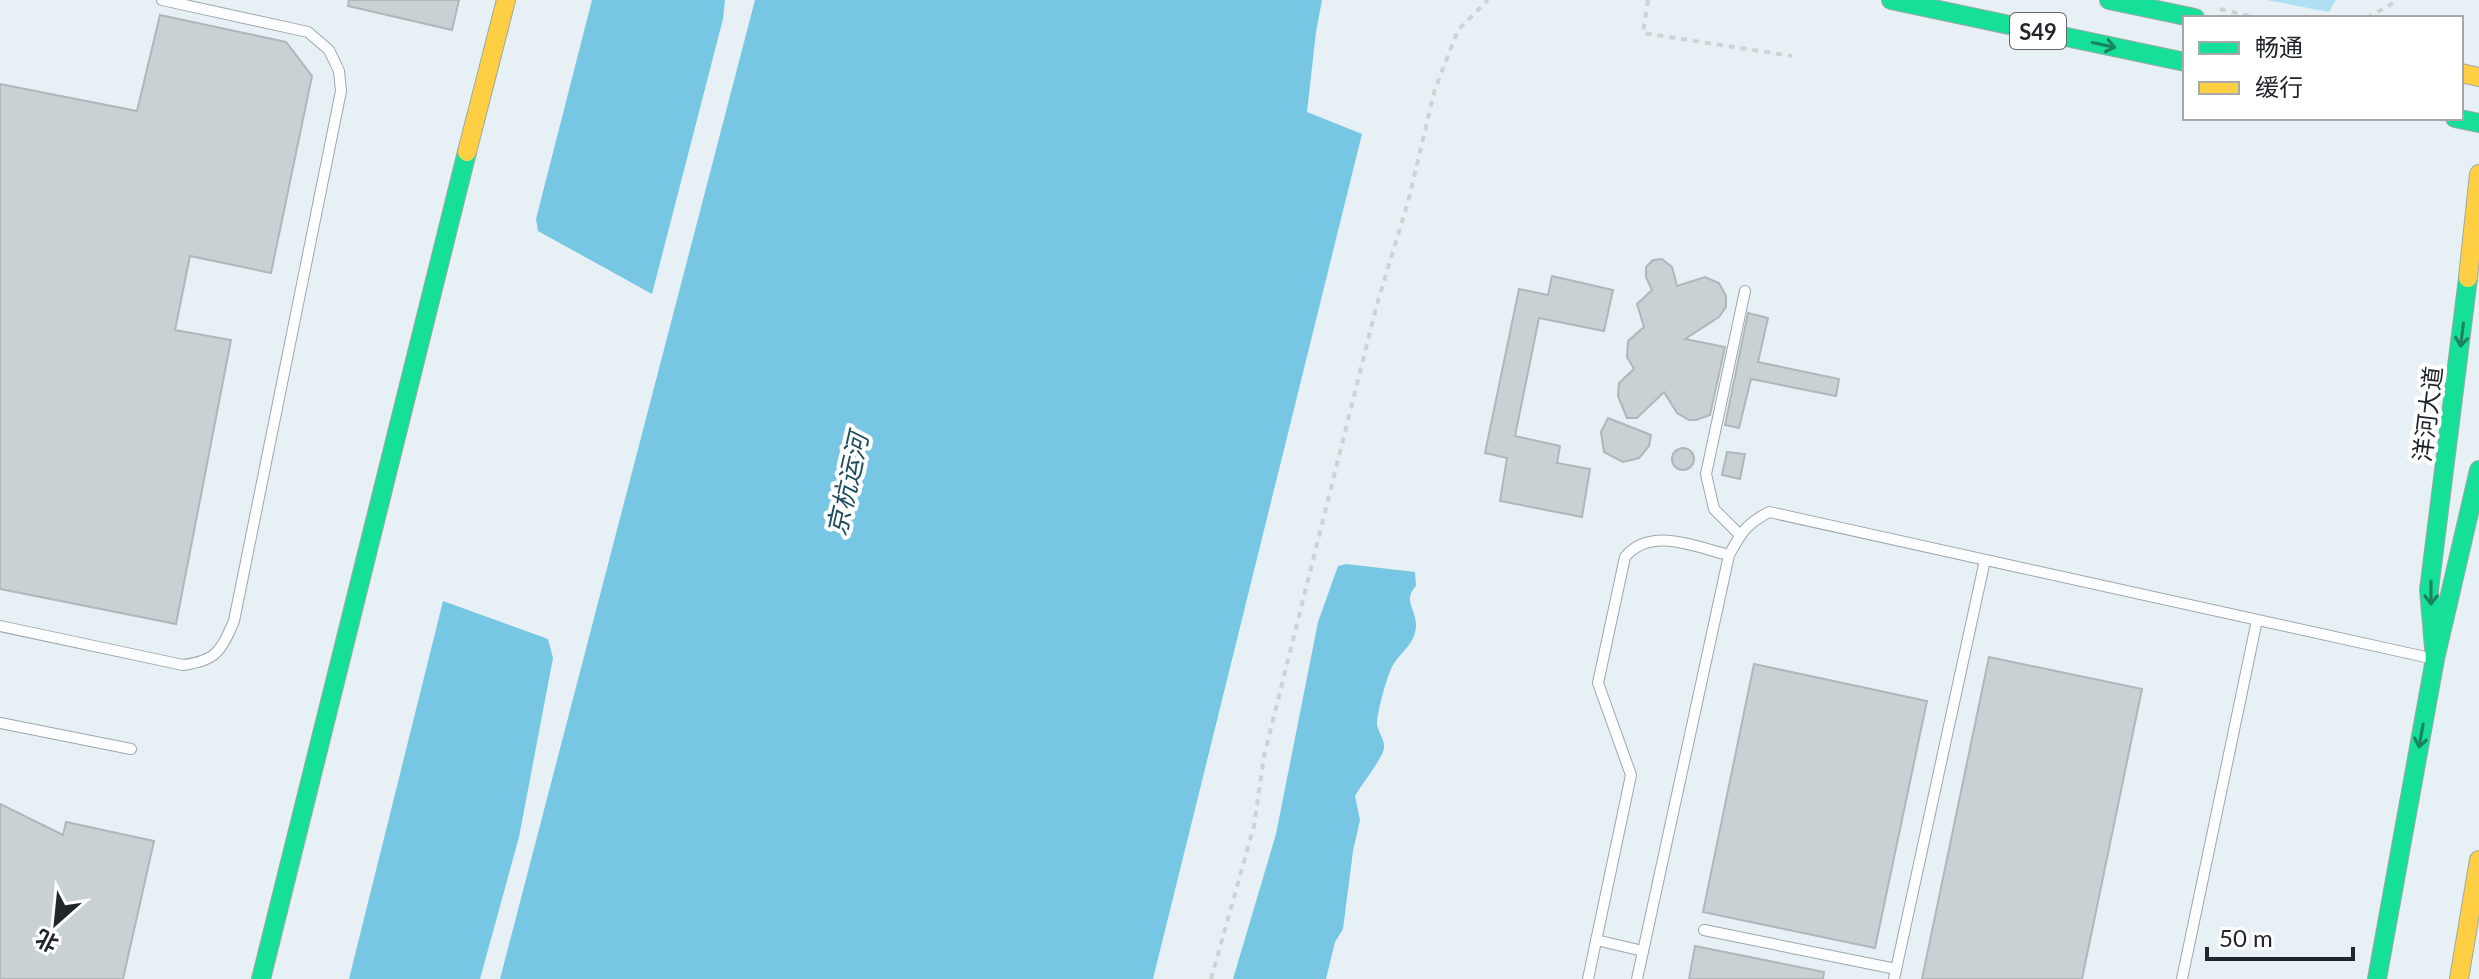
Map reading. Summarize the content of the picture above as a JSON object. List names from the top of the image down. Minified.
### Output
{"streets":{"main road":["S49","洋河大道"]},"water":["京杭运河"],"legend":["畅通","缓行"],"scale_bar":"50 m","north":"bottom left"}
